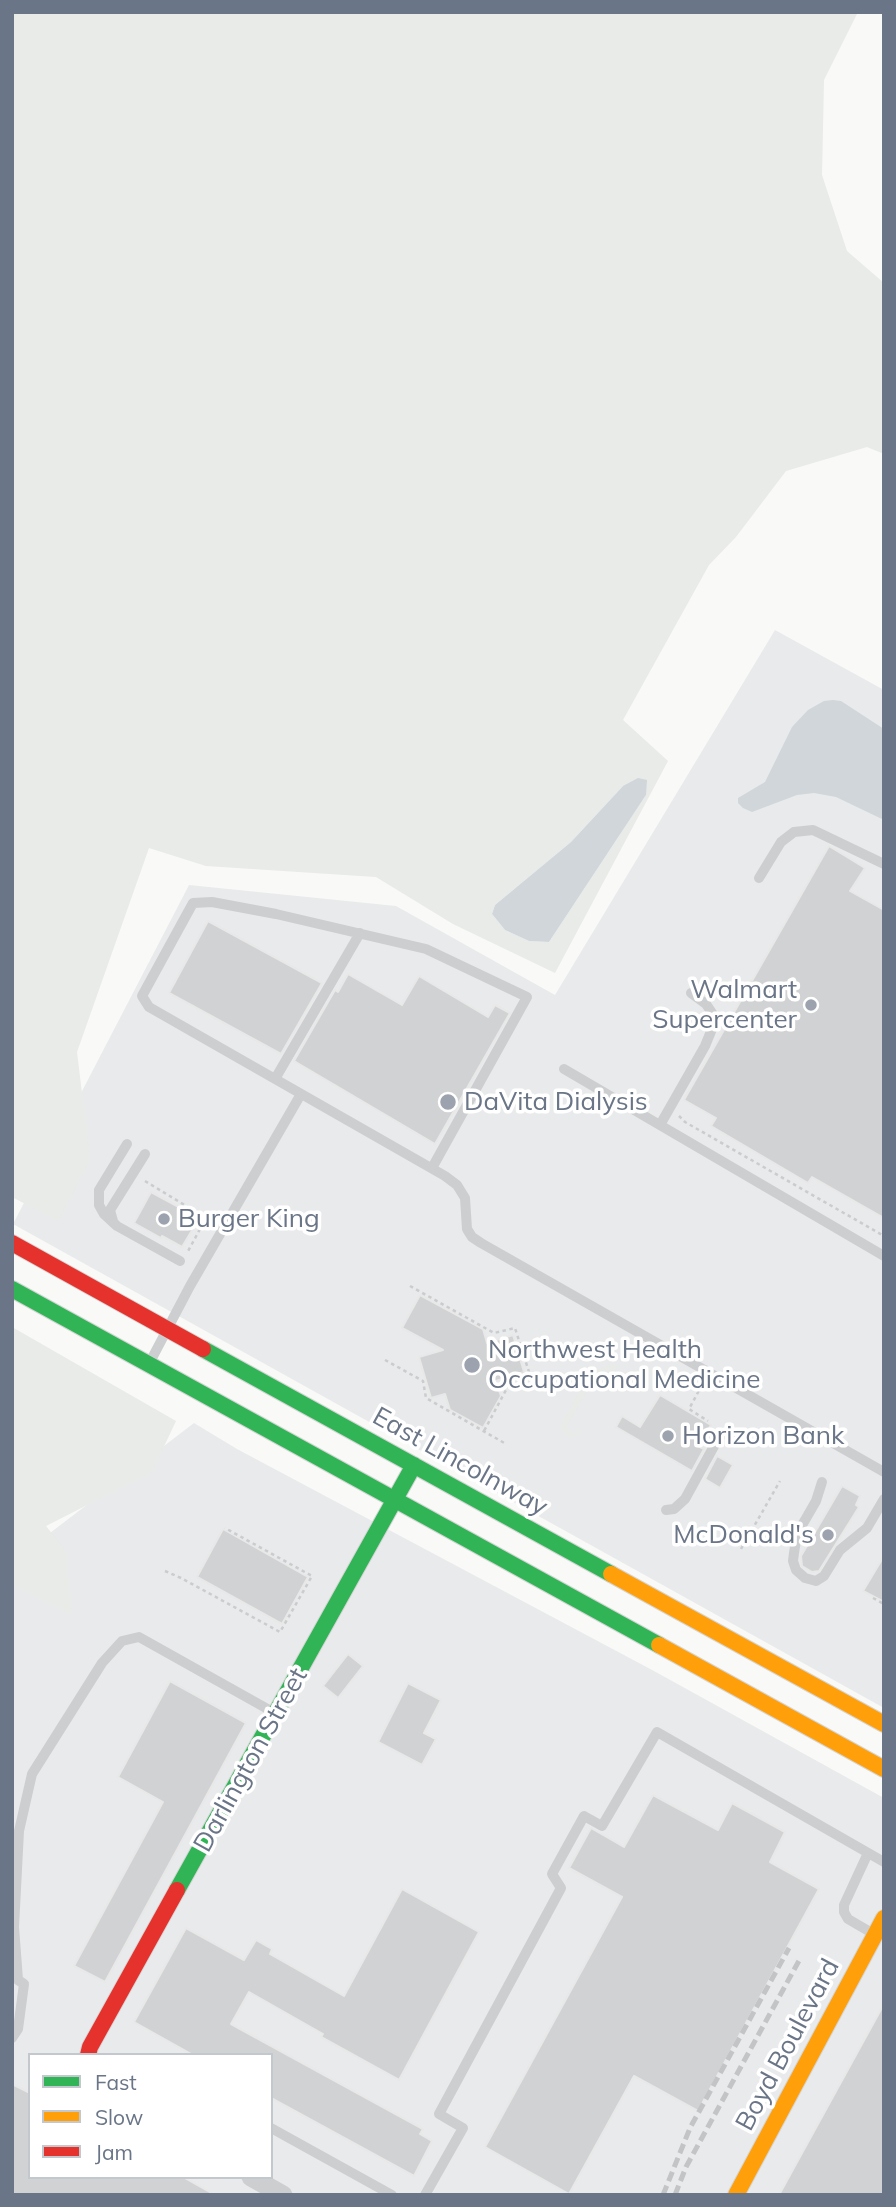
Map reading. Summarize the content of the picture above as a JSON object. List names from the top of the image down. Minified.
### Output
{"streets":{"main road":["East Lincolnway","Darlington Street","Boyd Boulevard"]},"crossings":[["East Lincolnway","Darlington Street"]],"places":["Walmart Supercenter","DaVita Dialysis","Burger King","Northwest Health Occupational Medicine","Horizon Bank","McDonald's"],"legend":["Fast","Slow","Jam"]}
